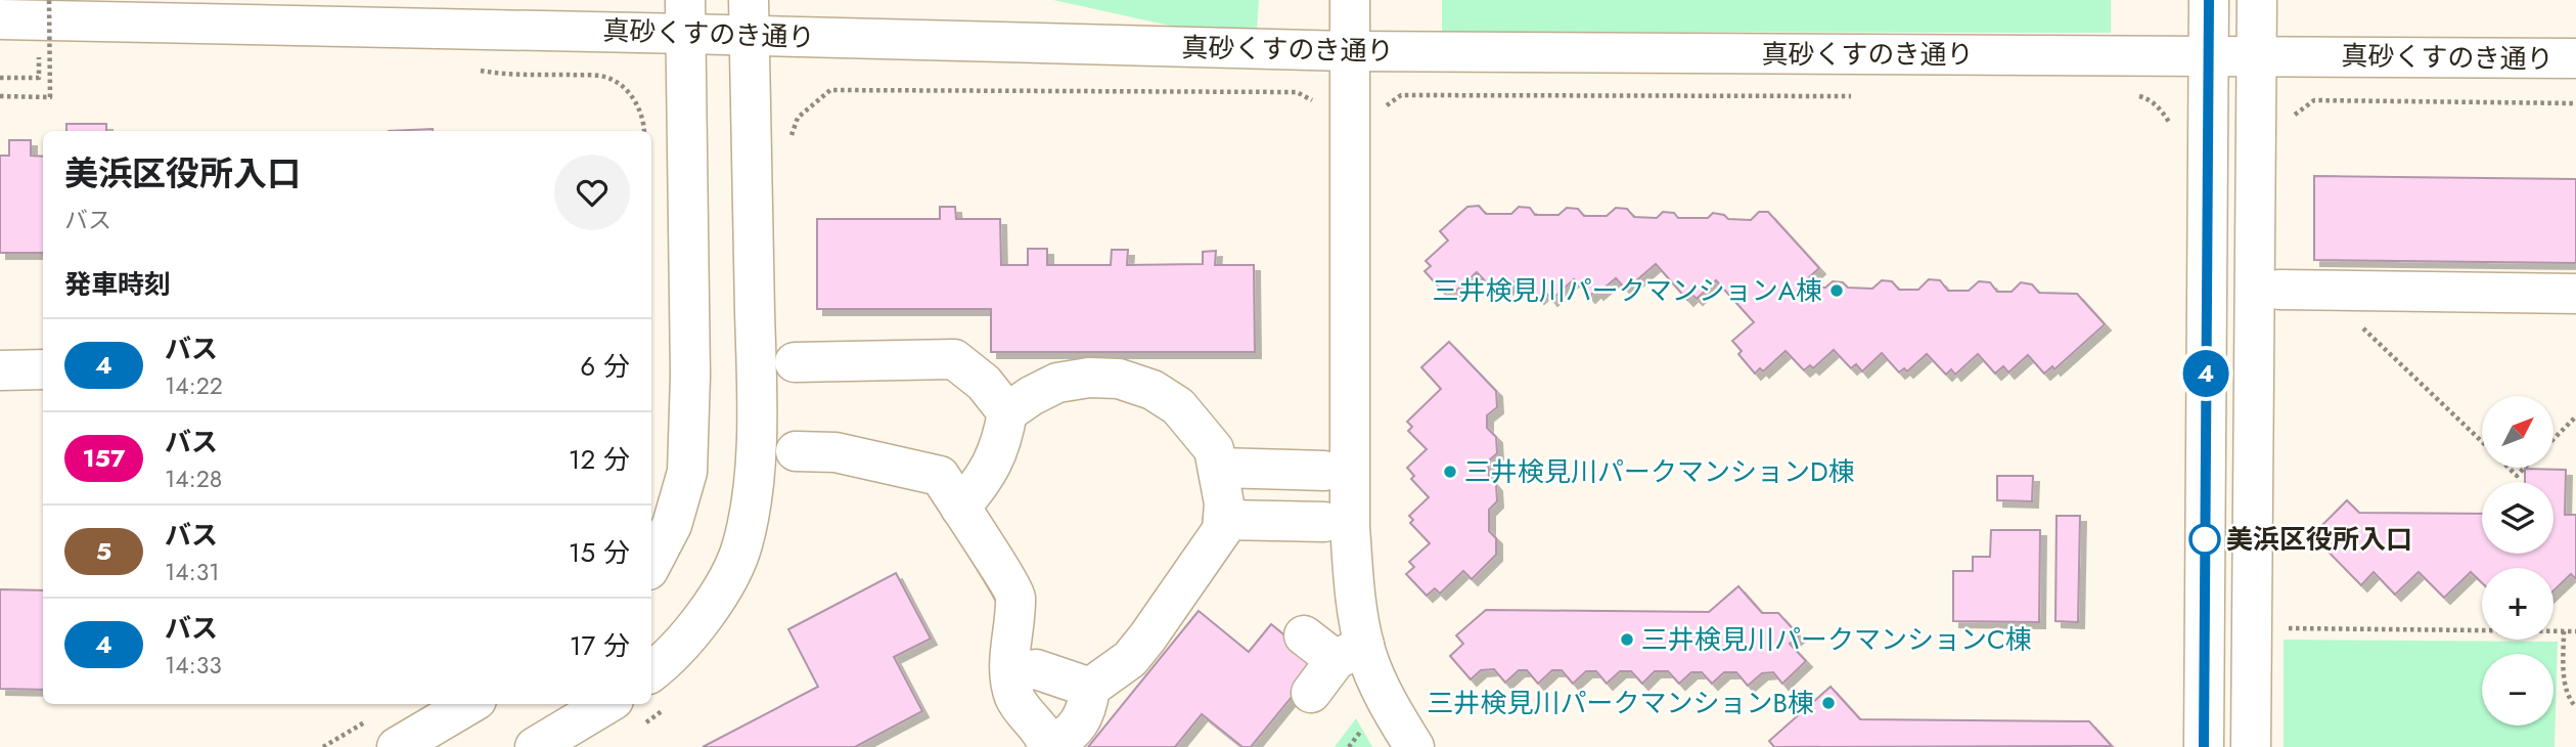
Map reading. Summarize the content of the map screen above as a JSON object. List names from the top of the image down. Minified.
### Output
{"streets":{"street":["真砂くすのき通り"]},"places":["三井検見川パークマンションA棟","三井検見川パークマンションD棟","美浜区役所入口","三井検見川パークマンションC棟","三井検見川パークマンションB棟"],"lines":["bus line 4"],"north":"top right","page":{"on_map":"4","heading":[["美浜区役所入口","バス"],"発車時刻"],"list":[{"mark":"4","name":"バス","note":"14:22","value":"6 分"},{"mark":"157","name":"バス","note":"14:28","value":"12 分"},{"mark":"5","name":"バス","note":"14:31","value":"15 分"},{"mark":"4","name":"バス","note":"14:33","value":"17 分"}],"map_buttons":["+","−"]}}
